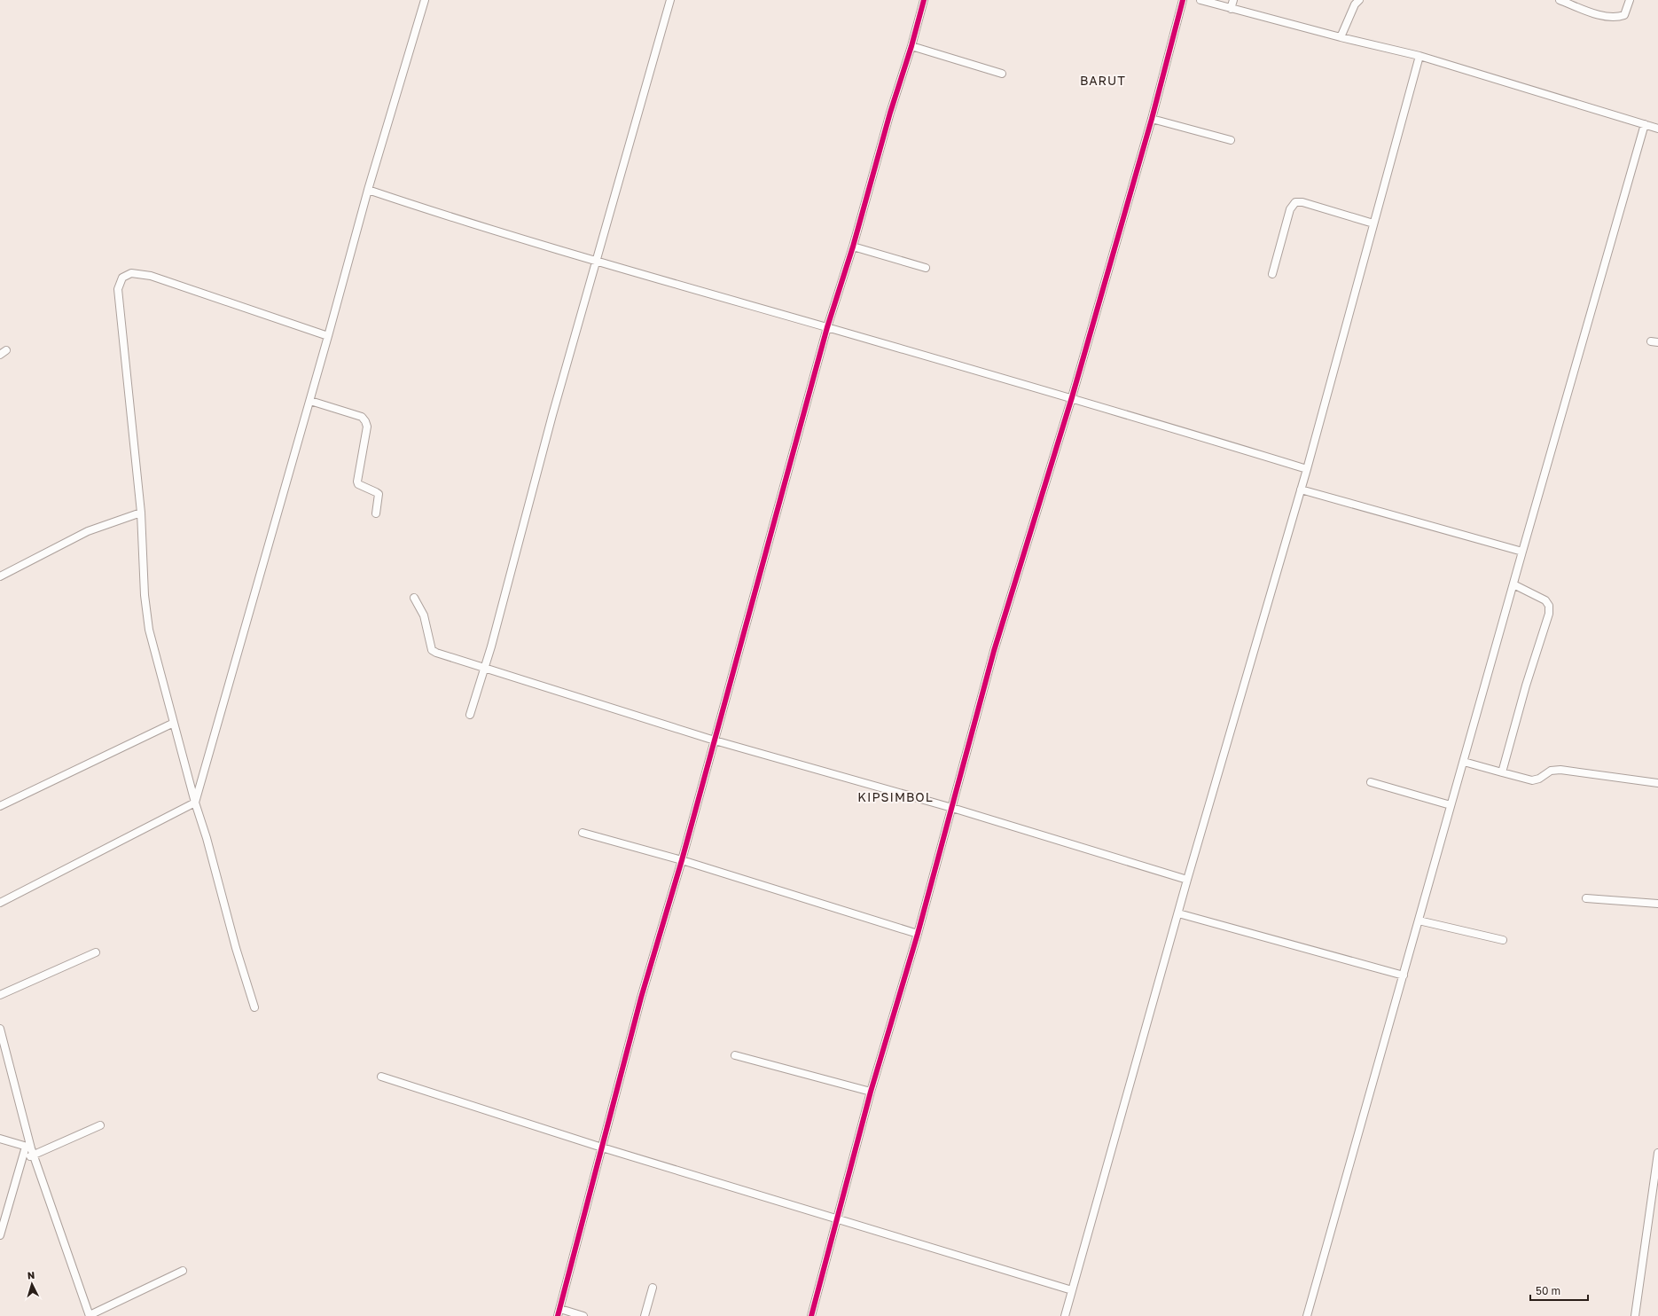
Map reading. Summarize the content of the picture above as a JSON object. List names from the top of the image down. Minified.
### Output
{"districts":["BARUT","KIPSIMBOL"],"scale_bar":"50 m","north":"top"}
